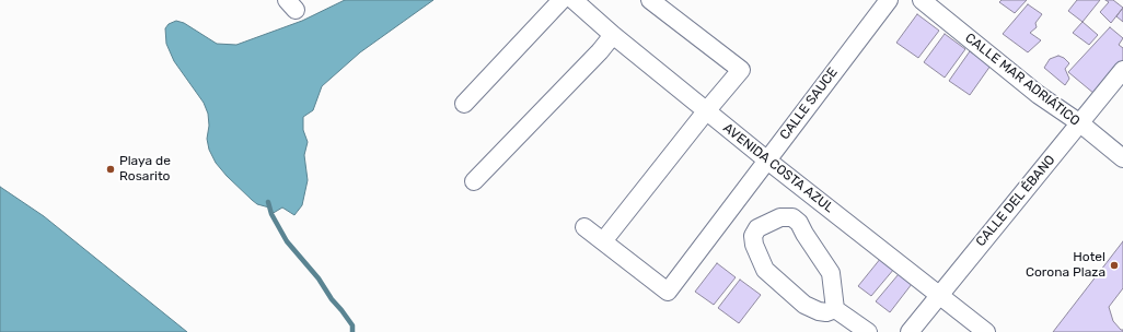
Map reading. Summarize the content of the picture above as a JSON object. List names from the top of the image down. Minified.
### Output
{"streets":{"street":["CALLE MAR ADRIÁTICO","CALLE SAUCE","AVENIDA COSTA AZUL","CALLE DEL ÉBANO"]},"crossings":[["CALLE MAR ADRIÁTICO","CALLE DEL ÉBANO"],["CALLE SAUCE","AVENIDA COSTA AZUL"],["AVENIDA COSTA AZUL","CALLE DEL ÉBANO"]],"places":["Playa de Rosarito","Hotel Corona Plaza"]}
